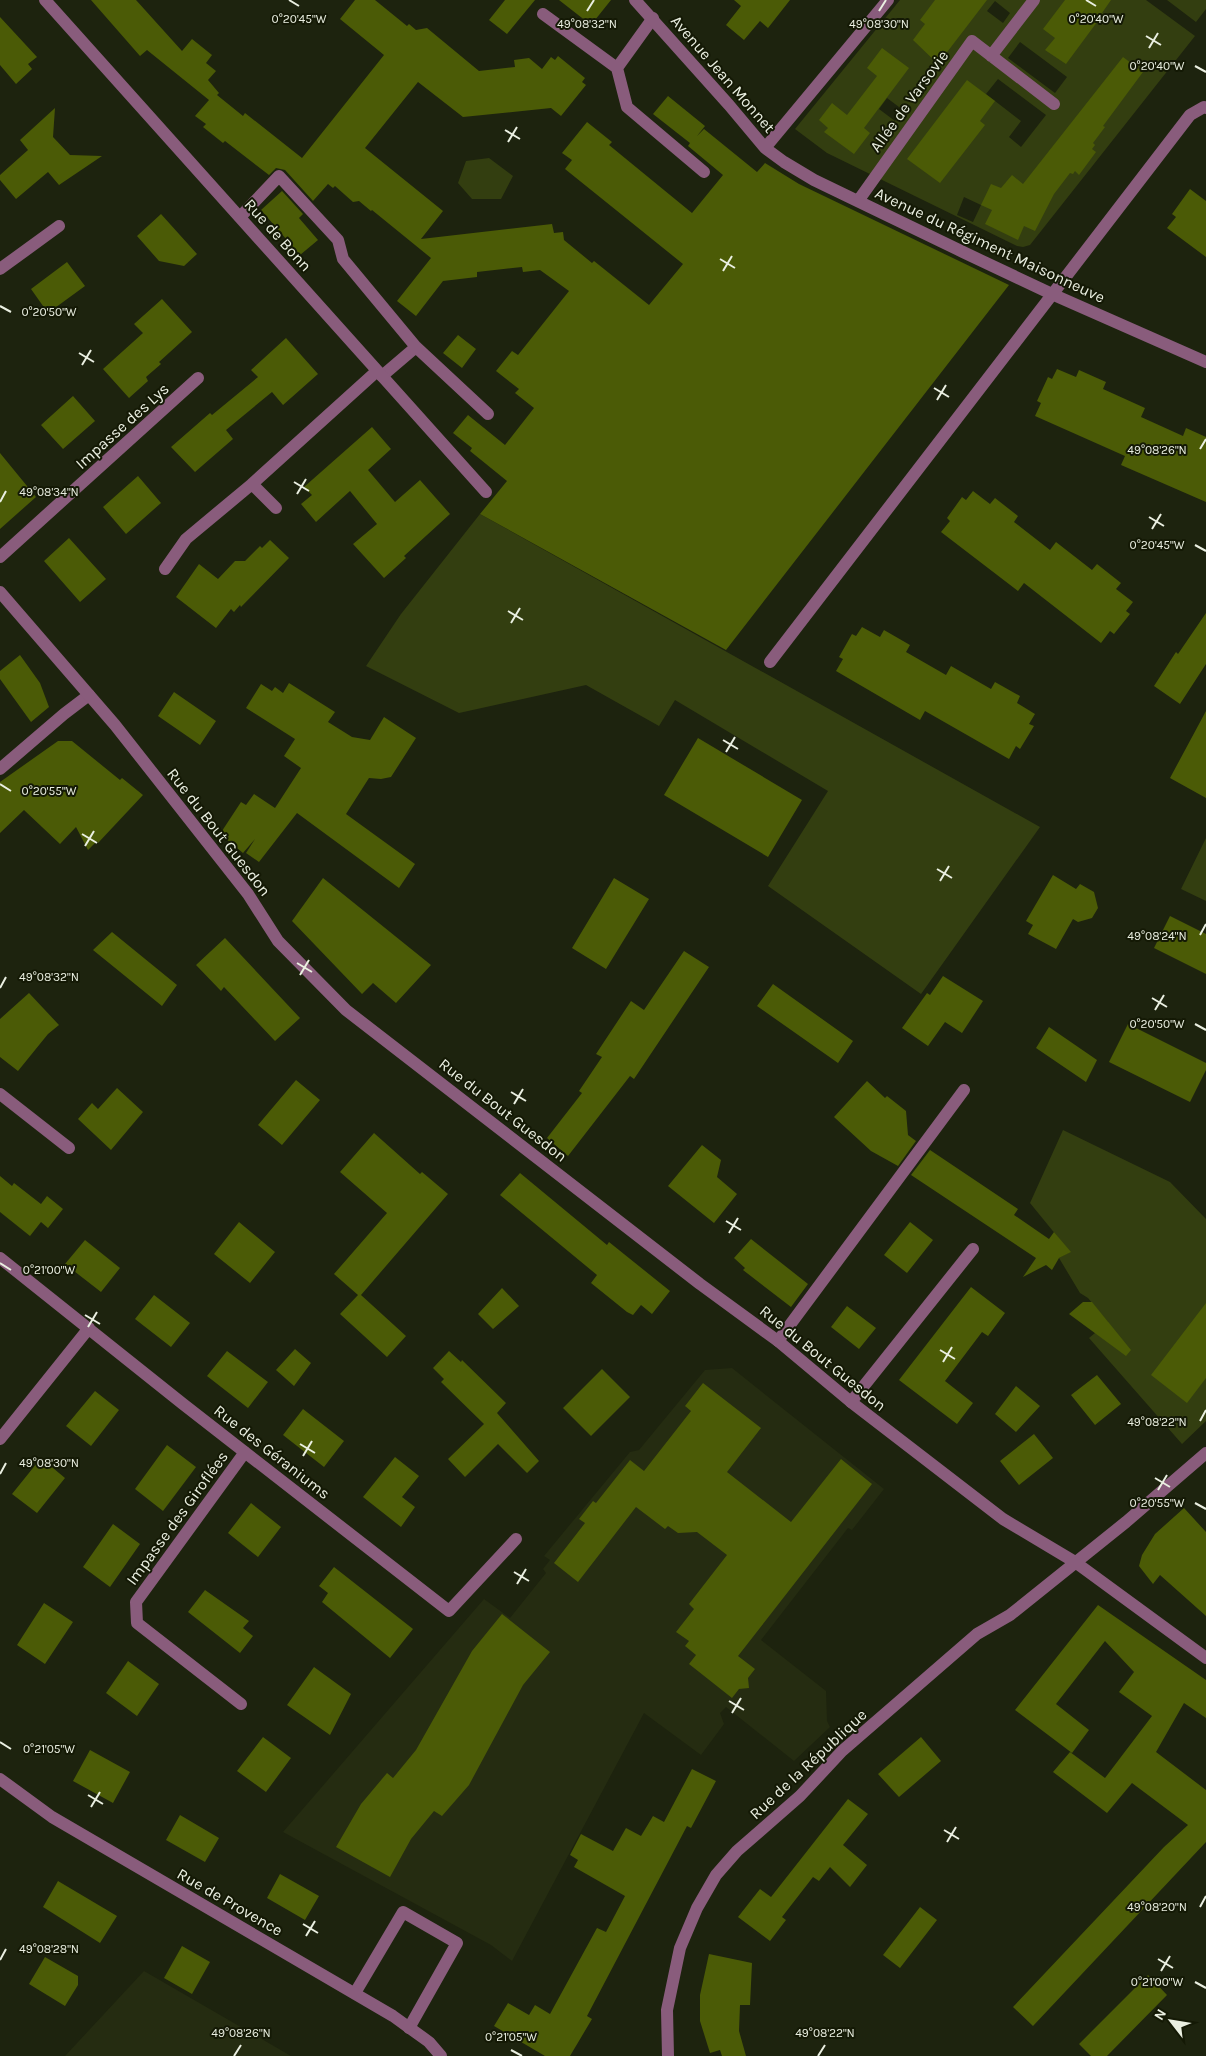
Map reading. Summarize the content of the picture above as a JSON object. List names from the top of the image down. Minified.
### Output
{"streets":{"street":["Avenue Jean Monnet","Allée de Varsovie","Rue de Bonn","Avenue du Régiment Maisonneuve","Impasse des Lys","Rue du Bout Guesdon","Rue des Géraniums","Impasse des Giroflées","Rue de la République","Rue de Provence"]},"crossings":[["Avenue Jean Monnet","Avenue du Régiment Maisonneuve"],["Allée de Varsovie","Avenue du Régiment Maisonneuve"],["Rue du Bout Guesdon","Rue de la République"],["Rue des Géraniums","Impasse des Giroflées"]],"north":"top left","coordinates":["0°20'45\"W","0°20'40\"W","49°08'32\"N","49°08'30\"N","0°20'50\"W","49°08'26\"N","49°08'34\"N","0°20'55\"W","49°08'24\"N","0°21'00\"W","49°08'22\"N","0°21'05\"W","49°08'20\"N","49°08'28\"N"]}
